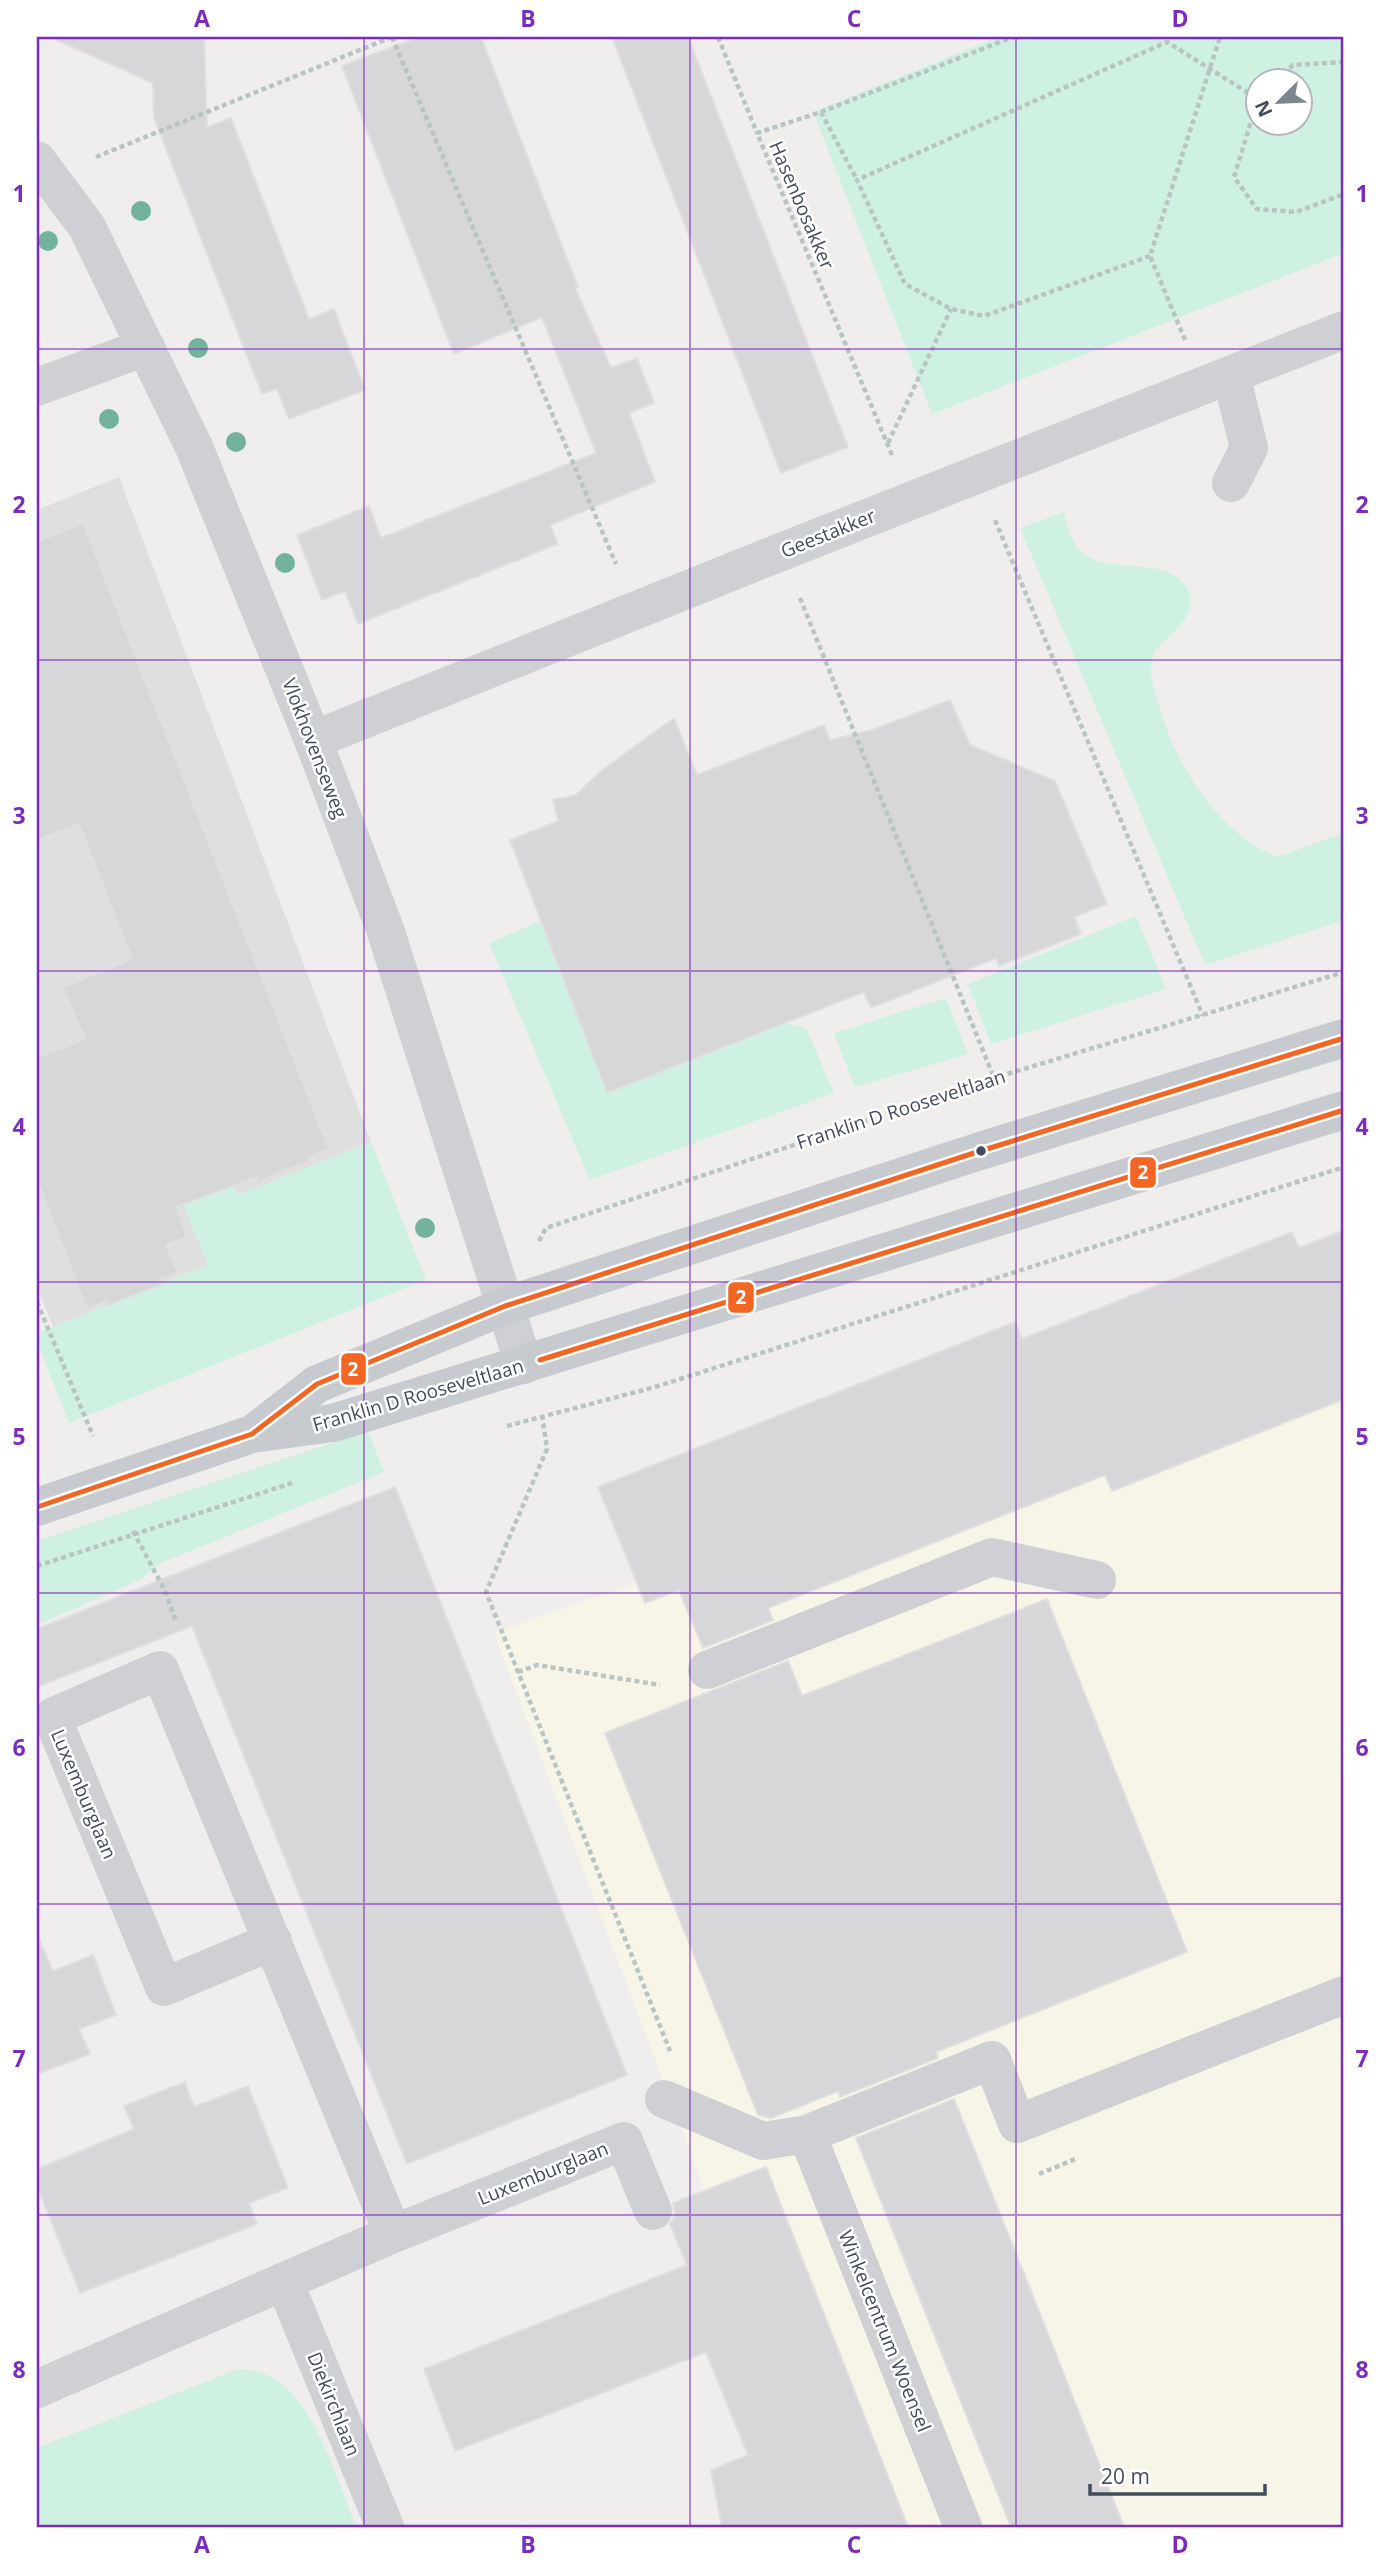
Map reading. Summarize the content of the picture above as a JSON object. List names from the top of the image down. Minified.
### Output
{"streets":{"main road":["Franklin D Rooseveltlaan"],"street":["Geestakker","Vlokhovenseweg","Luxemburglaan","Winkelcentrum Woensel","Diekirchlaan"],"path":["Hasenbosakker"]},"crossings":[["Hasenbosakker","Geestakker"],["Geestakker","Vlokhovenseweg"],["Vlokhovenseweg","Franklin D Rooseveltlaan"],["Luxemburglaan","Diekirchlaan"]],"lines":["transit line 2"],"scale_bar":"20 m","north":"bottom left","grid":{"columns":["A","B","C","D"],"rows":["1","2","3","4","5","6","7","8"]}}
